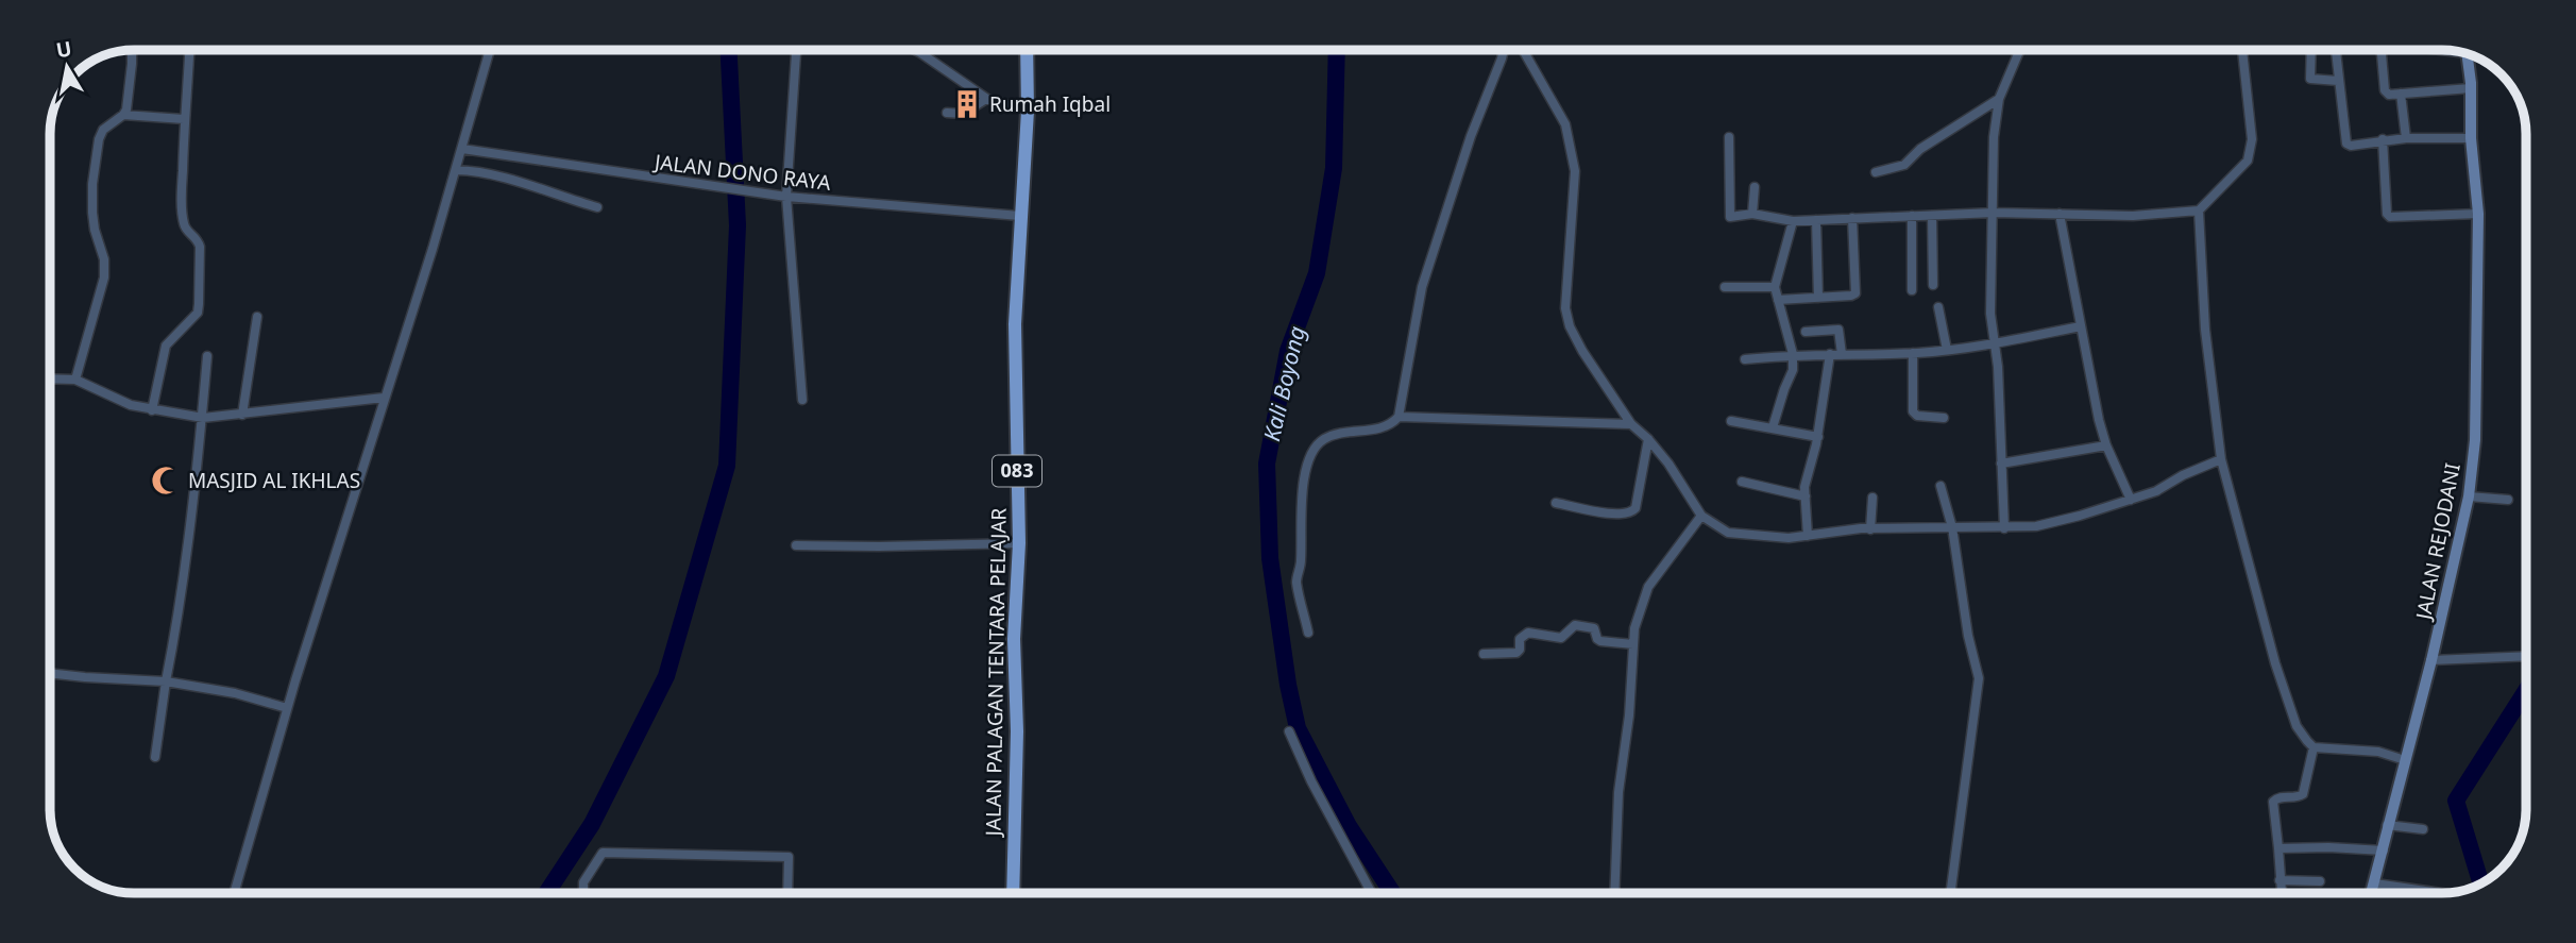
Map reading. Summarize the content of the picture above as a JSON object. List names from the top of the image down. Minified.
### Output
{"streets":{"main road":["083","JALAN REJODANI","JALAN PALAGAN TENTARA PELAJAR"],"street":["JALAN DONO RAYA"]},"crossings":[["JALAN DONO RAYA","JALAN PALAGAN TENTARA PELAJAR"]],"water":["Kali Boyong"],"places":{"building":["Rumah Iqbal"],"mosque":["MASJID AL IKHLAS"]},"north":"top"}
